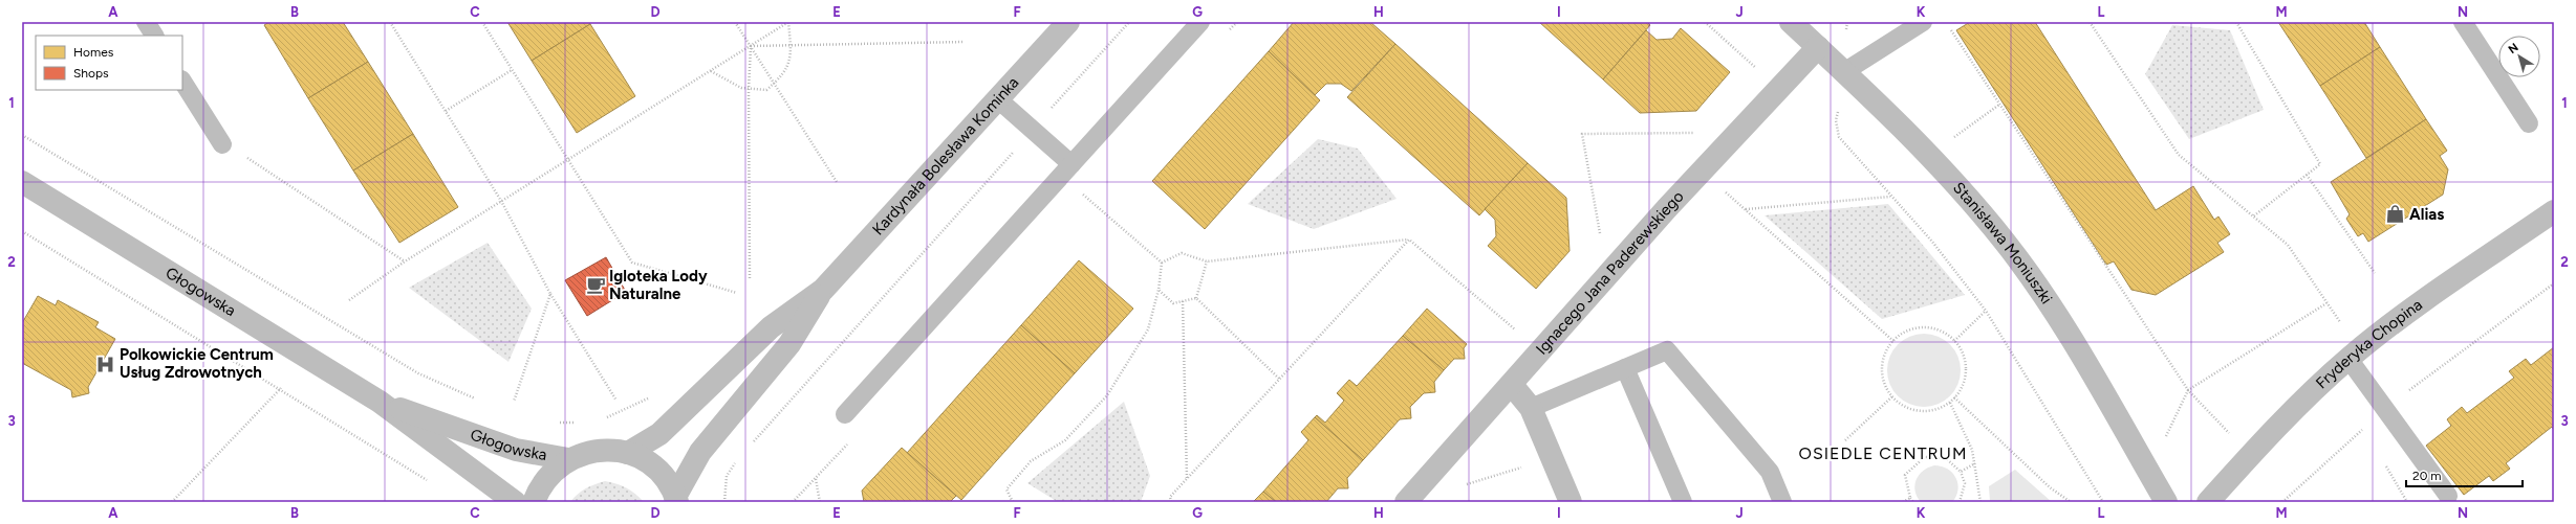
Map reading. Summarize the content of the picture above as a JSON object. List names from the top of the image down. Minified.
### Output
{"streets":{"street":["Kardynała Bolesława Kominka","Stanisława Moniuszki","Ignacego Jana Paderewskiego","Głogowska","Fryderyka Chopina"]},"crossings":[["Stanisława Moniuszki","Ignacego Jana Paderewskiego"]],"districts":["OSIEDLE CENTRUM"],"places":{"shop":["Alias"],"cafe":["Igloteka Lody Naturalne"],"hospital":["Polkowickie Centrum Usług Zdrowotnych"]},"legend":["Homes","Shops"],"scale_bar":"20 m","north":"top left","grid":{"columns":["A","B","C","D","E","F","G","H","I","J","K","L","M","N"],"rows":["1","2","3"]}}
